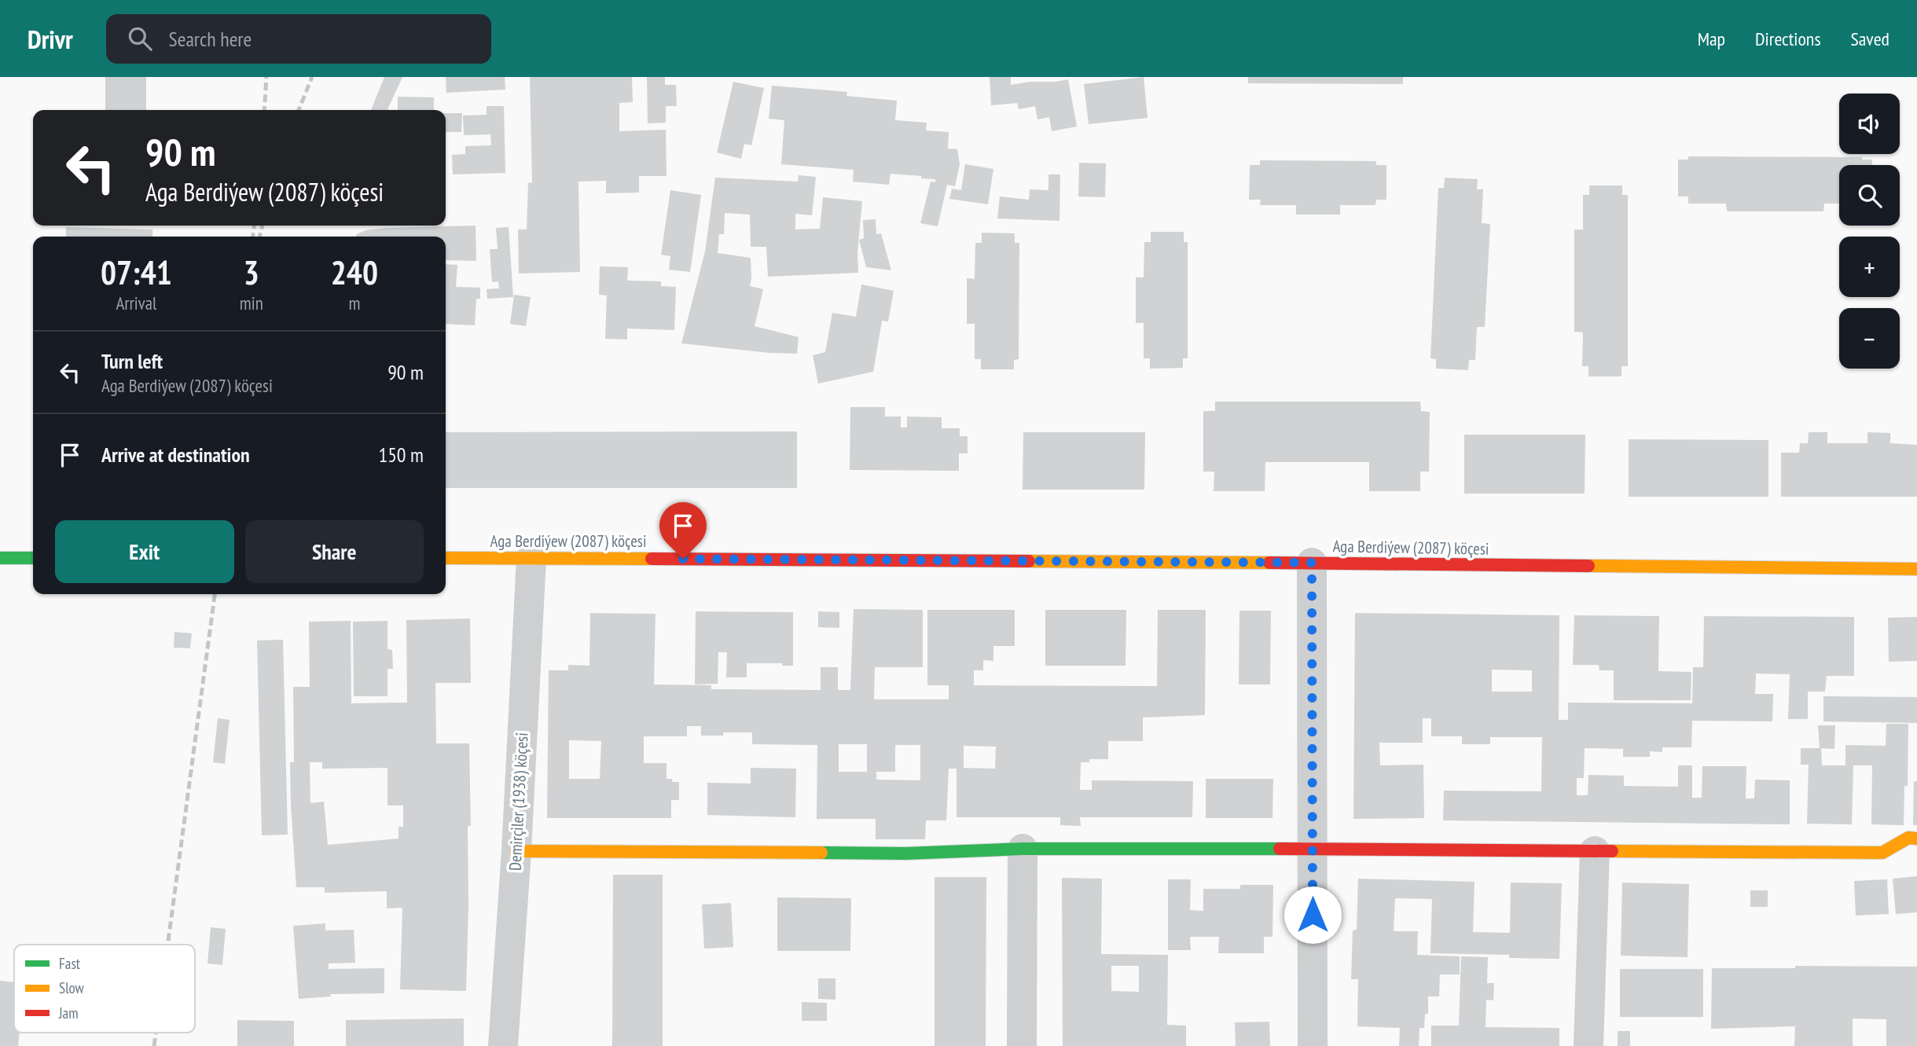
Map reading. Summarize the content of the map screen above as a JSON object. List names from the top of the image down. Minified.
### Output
{"streets":{"street":["Aga Berdiýew (2087) köçesi","Demirçiler (1938) köçesi"]},"crossings":[["Aga Berdiýew (2087) köçesi","Demirçiler (1938) köçesi"]],"legend":["Fast","Slow","Jam"],"page":{"header":"Drivr","search":"Search here","nav":["Map","Directions","Saved"],"map_buttons":["+","−"],"turn":["90 m","Aga Berdiýew (2087) köçesi"],"eta":["07:41","Arrival","3","min","240","m"],"list":[{"name":"Turn left","note":"Aga Berdiýew (2087) köçesi","value":"90 m"},{"name":"Arrive at destination","value":"150 m"}],"buttons":["Exit","Share"]}}
